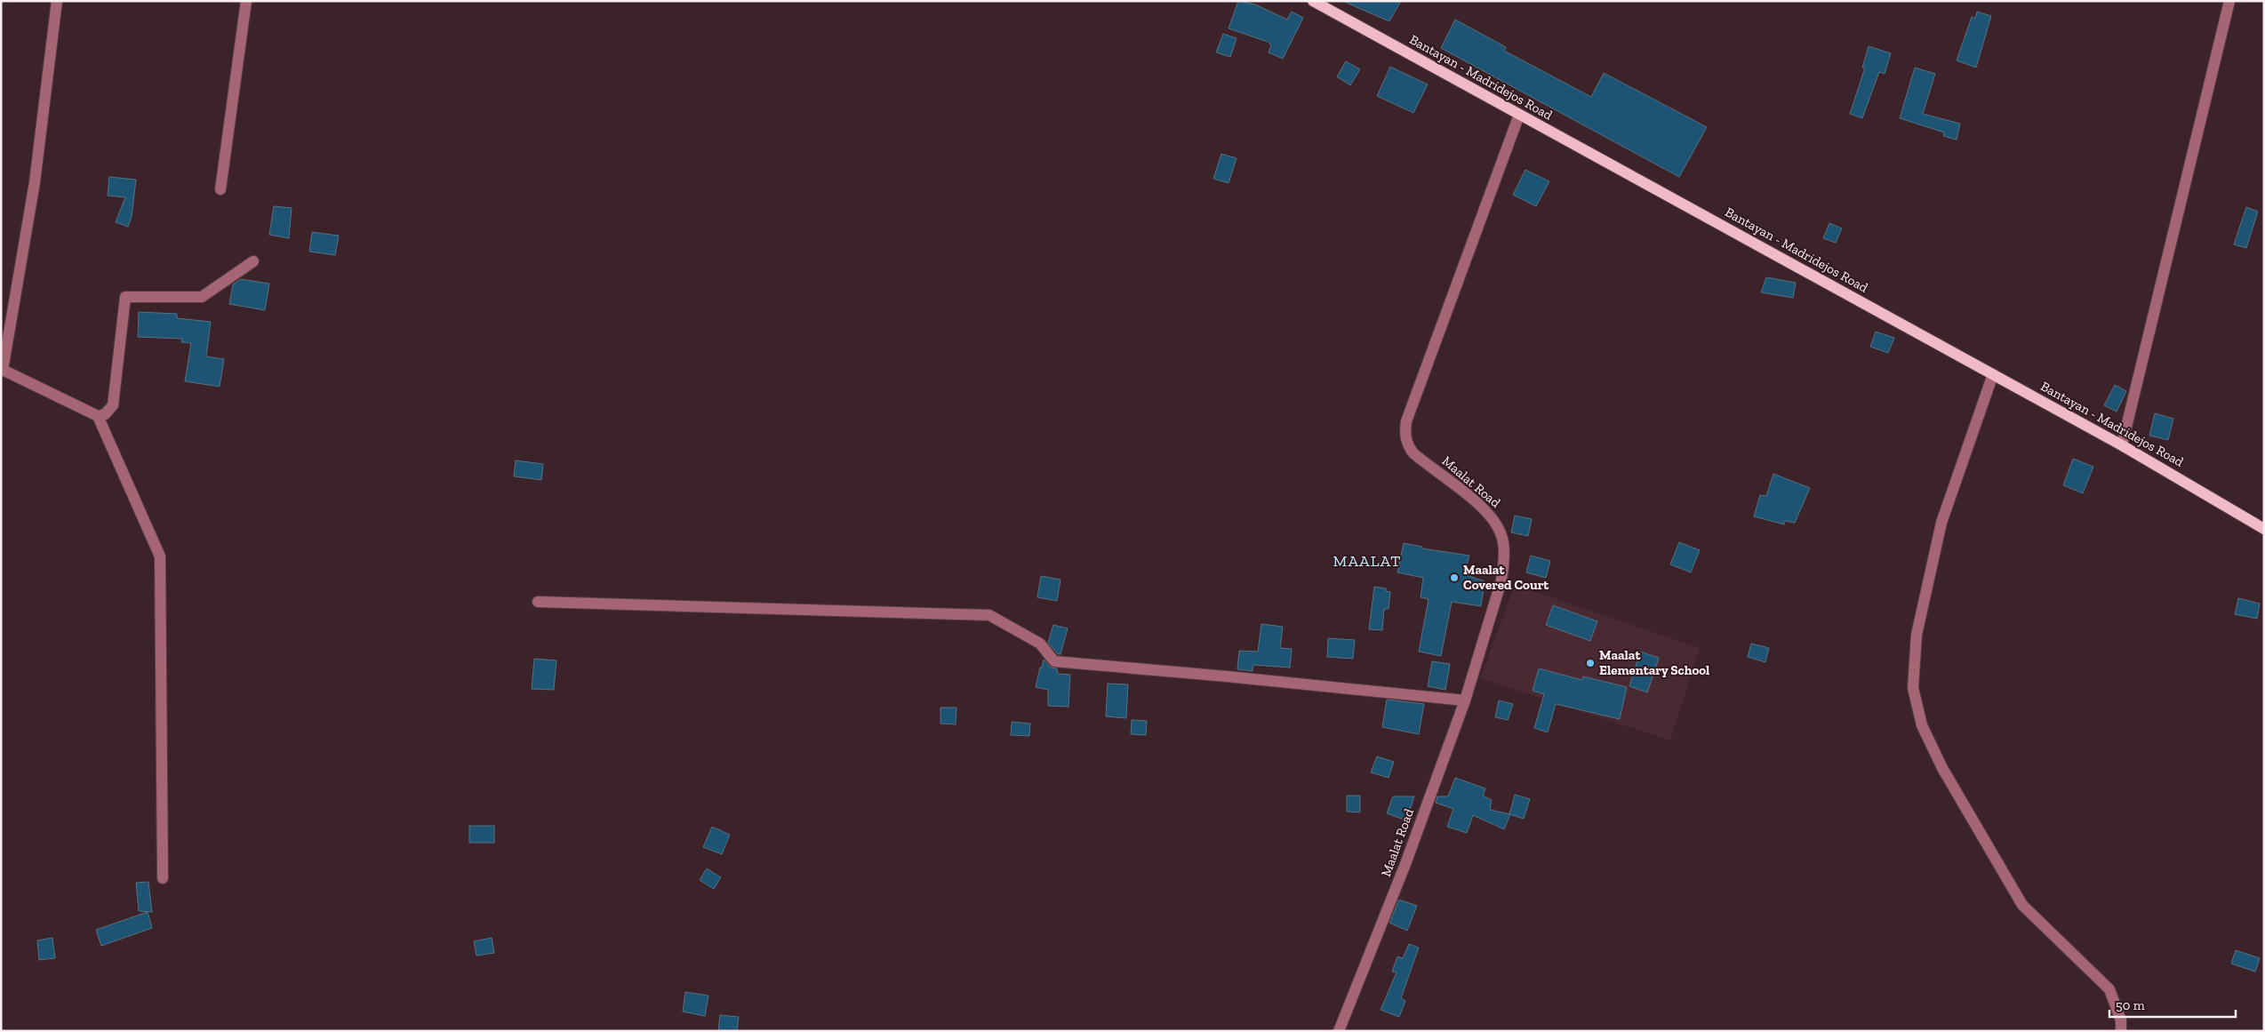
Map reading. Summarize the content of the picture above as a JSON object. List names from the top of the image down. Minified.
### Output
{"streets":{"main road":["Bantayan - Madridejos Road"],"street":["Maalat Road"]},"crossings":[["Bantayan - Madridejos Road","Maalat Road"]],"districts":["MAALAT"],"places":["Maalat Covered Court","Maalat Elementary School"],"scale_bar":"50 m"}
